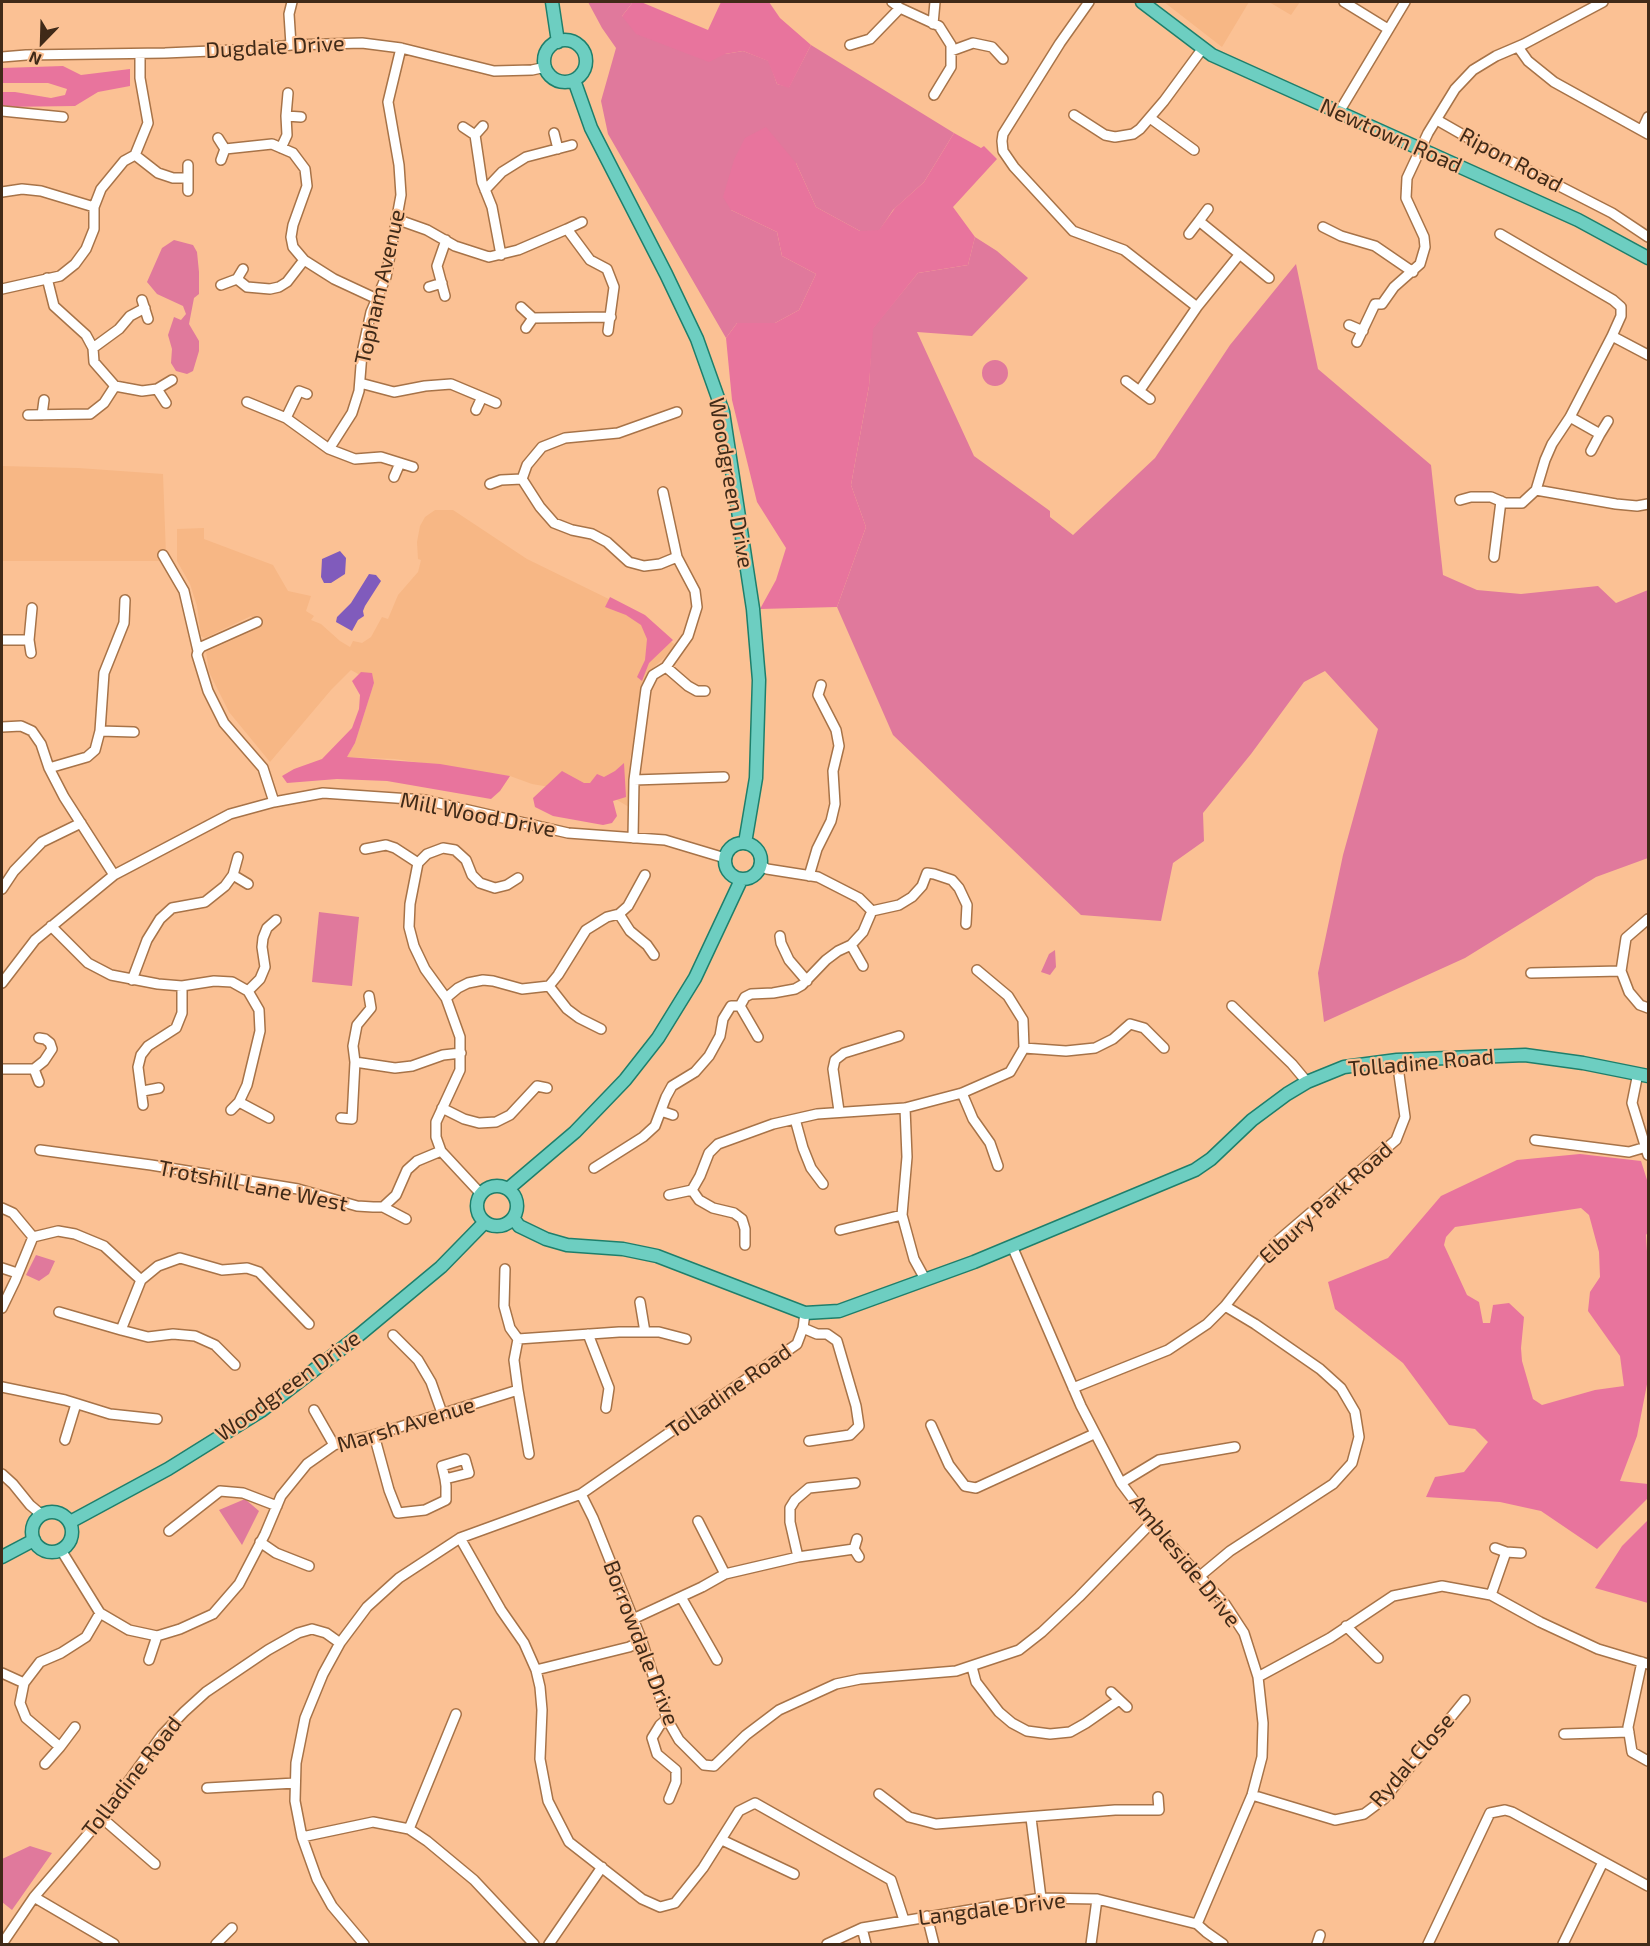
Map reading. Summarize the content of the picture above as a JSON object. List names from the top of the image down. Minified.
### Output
{"streets":{"main road":["Newtown Road","Woodgreen Drive","Tolladine Road"],"street":["Dugdale Drive","Ripon Road","Topham Avenue","Mill Wood Drive","Trotshill Lane West","Elbury Park Road","Marsh Avenue","Ambleside Drive","Borrowdale Drive","Rydal Close","Langdale Drive"]},"crossings":[["Dugdale Drive","Topham Avenue"],["Dugdale Drive","Woodgreen Drive"],["Woodgreen Drive","Mill Wood Drive"],["Tolladine Road","Elbury Park Road"],["Tolladine Road","Ambleside Drive"],["Tolladine Road","Borrowdale Drive"],["Elbury Park Road","Ambleside Drive"],["Ambleside Drive","Rydal Close"],["Ambleside Drive","Langdale Drive"]],"north":"bottom left"}
